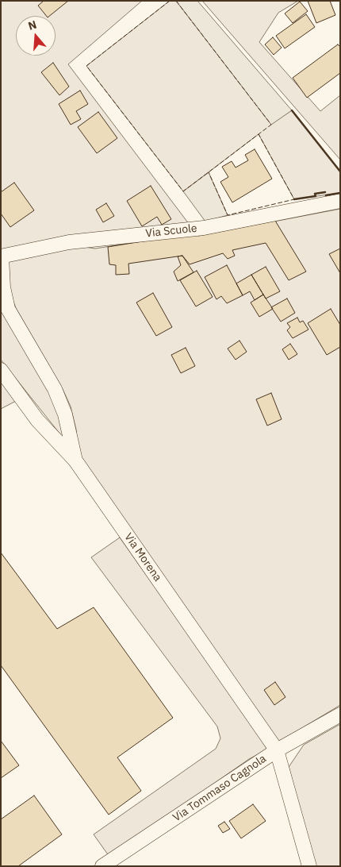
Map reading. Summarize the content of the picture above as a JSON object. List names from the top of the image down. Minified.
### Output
{"streets":{"street":["Via Scuole","Via Morena","Via Tommaso Cagnola"]},"crossings":[["Via Scuole","Via Morena"],["Via Morena","Via Tommaso Cagnola"]],"north":"top"}
